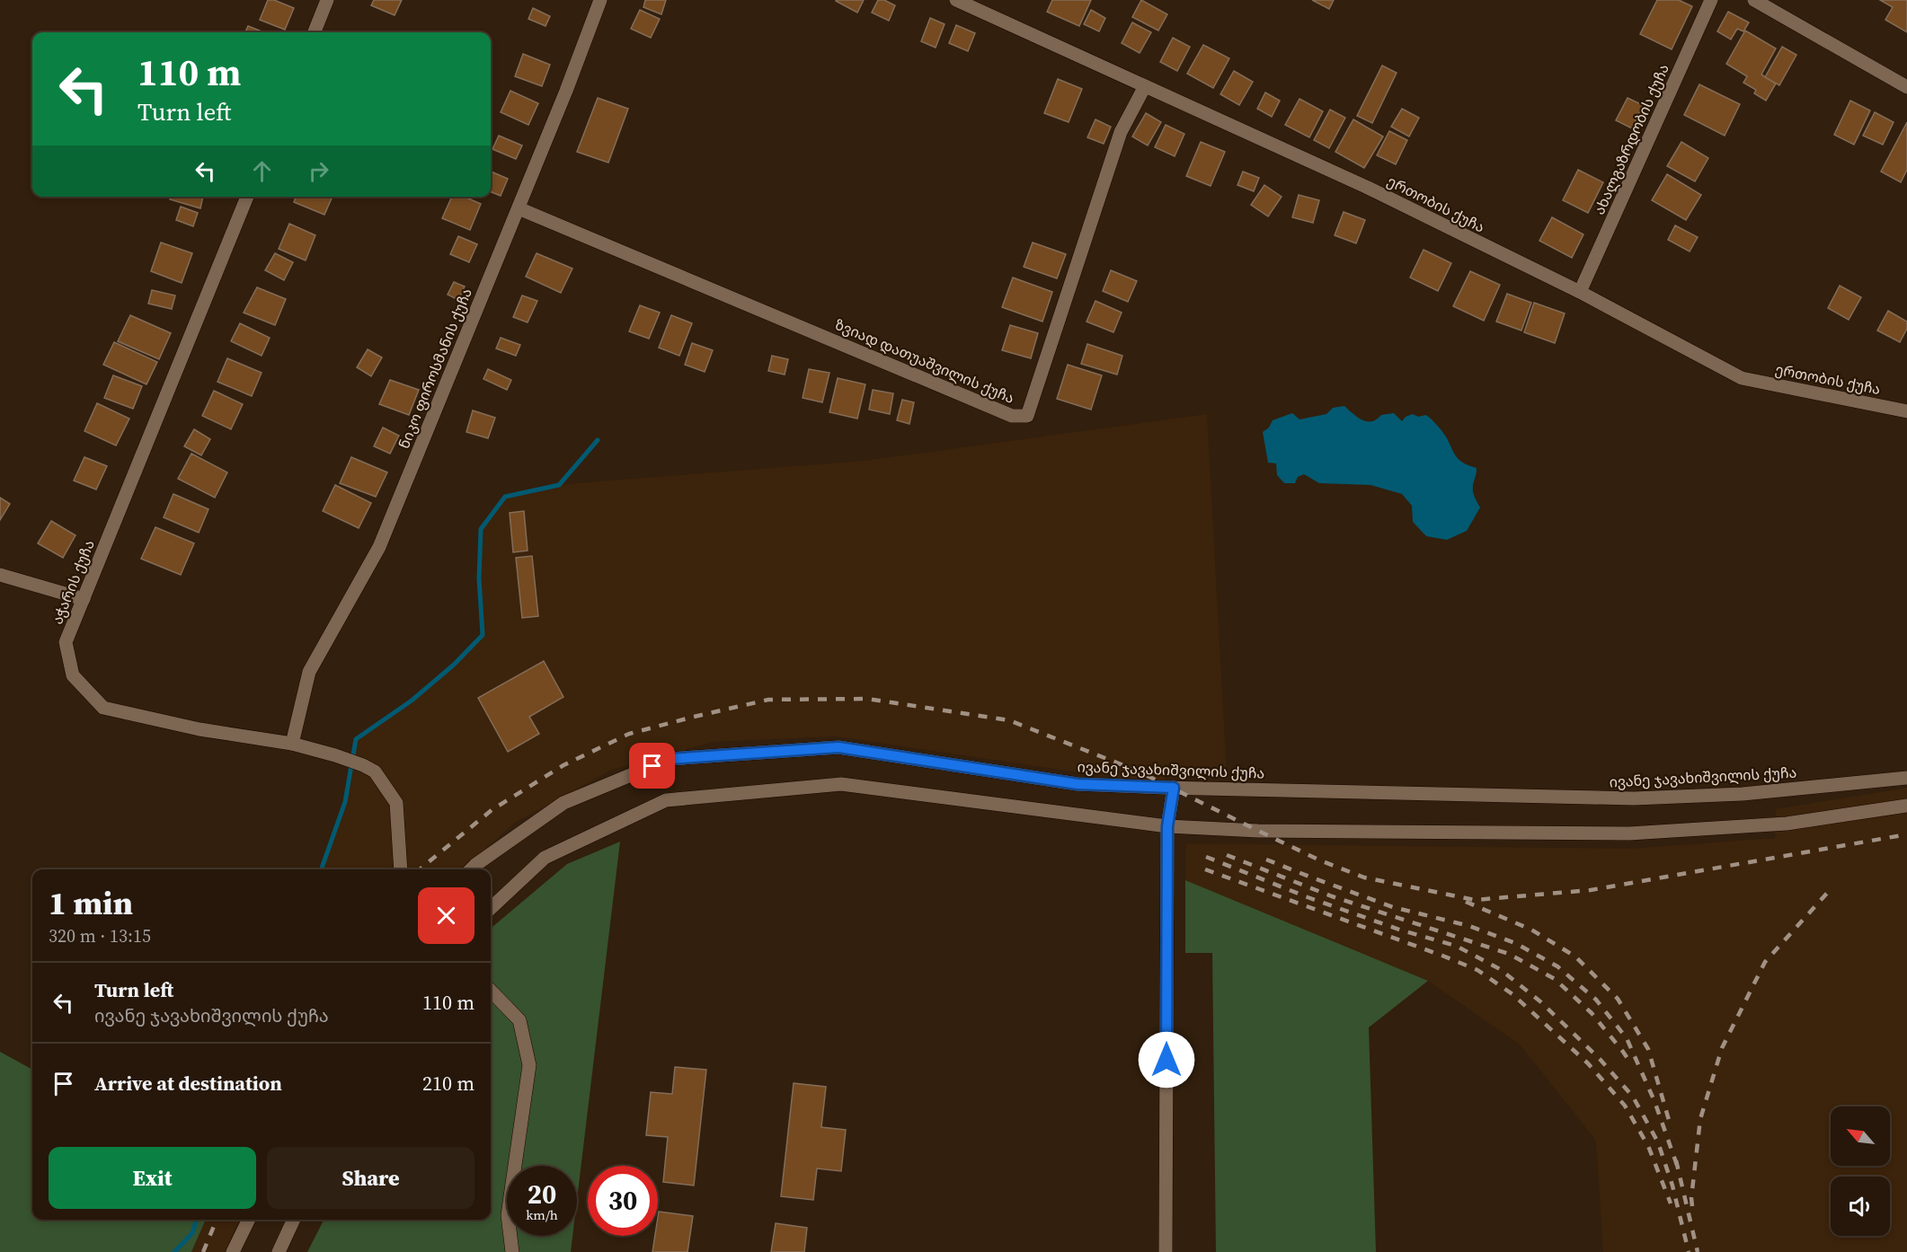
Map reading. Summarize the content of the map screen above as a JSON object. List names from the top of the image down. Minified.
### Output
{"streets":{"street":["ახალგაზრდობის ქუჩა","ერთობის ქუჩა","ზვიად დათუაშვილის ქუჩა","ნიკო ფიროსმანის ქუჩა","აჭარის ქუჩა","ივანე ჯავახიშვილის ქუჩა"]},"crossings":[["ახალგაზრდობის ქუჩა","ერთობის ქუჩა"],["ერთობის ქუჩა","ზვიად დათუაშვილის ქუჩა"],["ზვიად დათუაშვილის ქუჩა","ნიკო ფიროსმანის ქუჩა"],["ნიკო ფიროსმანის ქუჩა","აჭარის ქუჩა"]],"north":"top left","page":{"turn":["110 m","Turn left"],"heading":["1 min","320 m · 13:15"],"list":[{"name":"Turn left","note":"ივანე ჯავახიშვილის ქუჩა","value":"110 m"},{"name":"Arrive at destination","value":"210 m"}],"buttons":["Exit","Share"],"speed":"20 km/h","limit":"30"}}
